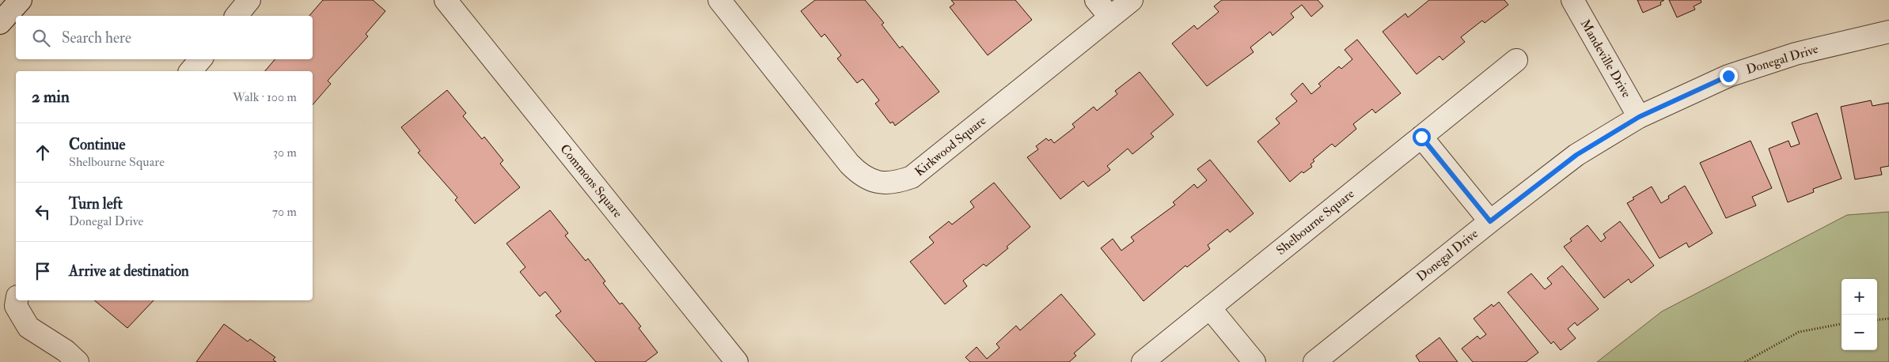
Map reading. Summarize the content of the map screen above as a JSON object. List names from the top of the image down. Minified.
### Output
{"streets":{"street":["Mandeville Drive","Donegal Drive","Kirkwood Square","Commons Square","Shelbourne Square"]},"crossings":[["Mandeville Drive","Donegal Drive"]],"page":{"search":"Search here","heading":["2 min","Walk · 100 m"],"list":[["Continue","Shelbourne Square","30 m"],["Turn left","Donegal Drive","70 m"],"Arrive at destination"],"map_buttons":["+","−"]}}
